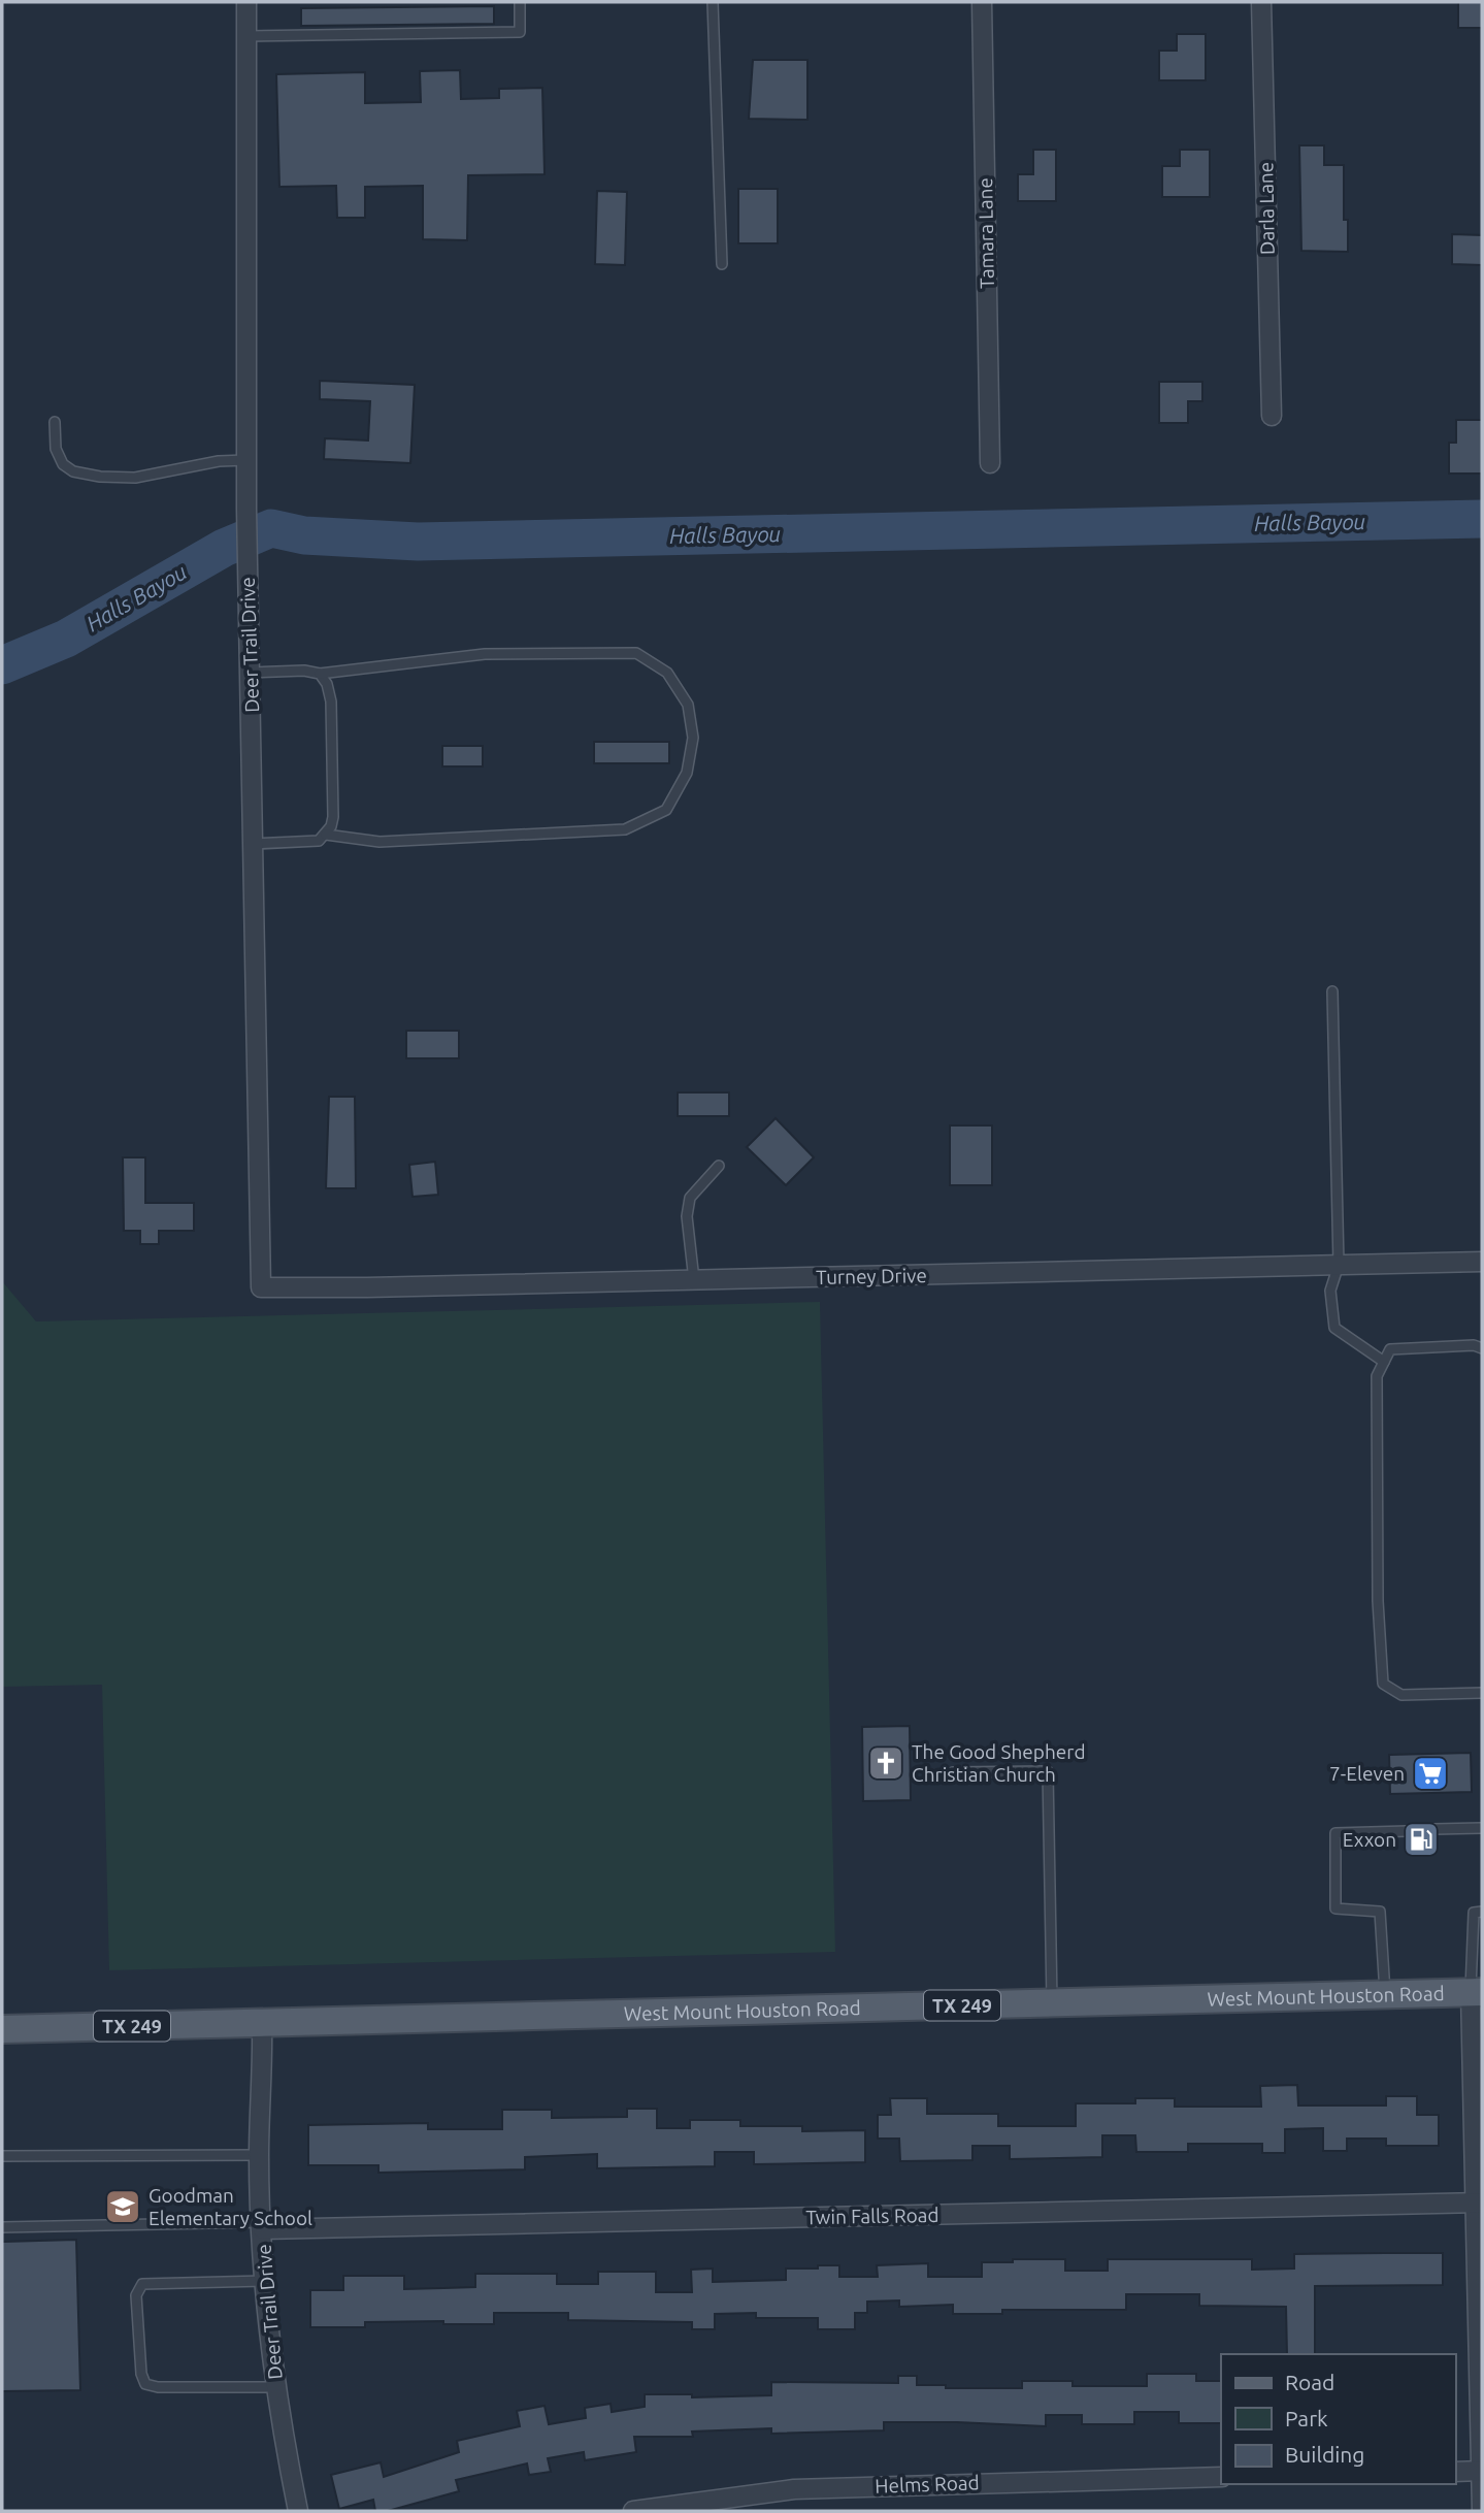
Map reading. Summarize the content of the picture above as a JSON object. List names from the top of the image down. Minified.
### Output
{"streets":{"main road":["West Mount Houston Road","TX 249"],"street":["Darla Lane","Tamara Lane","Deer Trail Drive","Turney Drive","Twin Falls Road","Helms Road"]},"crossings":[["Deer Trail Drive","Turney Drive"],["Deer Trail Drive","West Mount Houston Road"],["Deer Trail Drive","Twin Falls Road"]],"water":["Halls Bayou"],"places":{"church":["The Good Shepherd Christian Church"],"supermarket":["7-Eleven"],"fuel station":["Exxon"],"school or university":["Goodman Elementary School"]},"legend":["Road","Park","Building"]}
